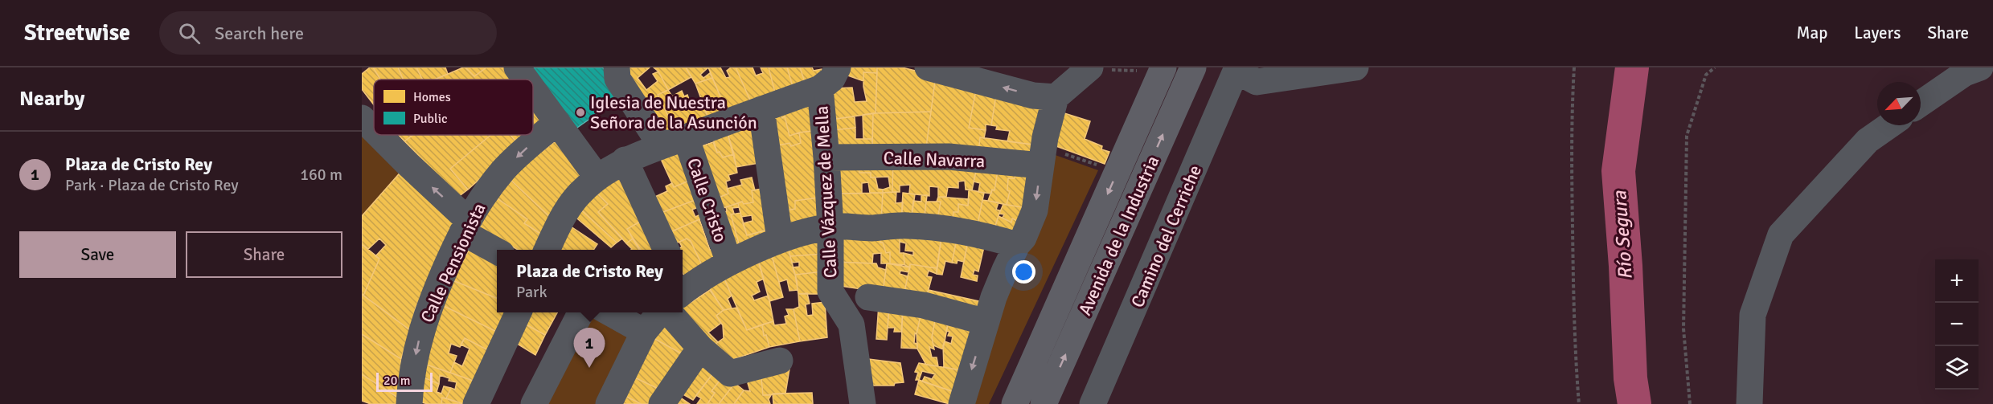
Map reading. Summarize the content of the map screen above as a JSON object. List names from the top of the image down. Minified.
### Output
{"streets":{"main road":["Avenida de la Industria"],"street":["Calle Navarra","Calle Vázquez de Mella","Calle Cristo","Camino del Cerriche","Calle Pensionista"]},"crossings":[["Calle Navarra","Calle Vázquez de Mella"]],"water":["Río Segura"],"places":["Iglesia de Nuestra Señora de la Asunción"],"legend":["Homes","Public"],"scale_bar":"20 m","north":"bottom left","page":{"header":"Streetwise","search":"Search here","nav":["Map","Layers","Share"],"heading":"Nearby","list":[{"mark":"1","name":"Plaza de Cristo Rey","note":"Park · Plaza de Cristo Rey","value":"160 m"}],"buttons":["Save","Share"],"popup":["Plaza de Cristo Rey","Park"],"map_buttons":["+","−"],"pins":"1","scale":"20 m"}}
